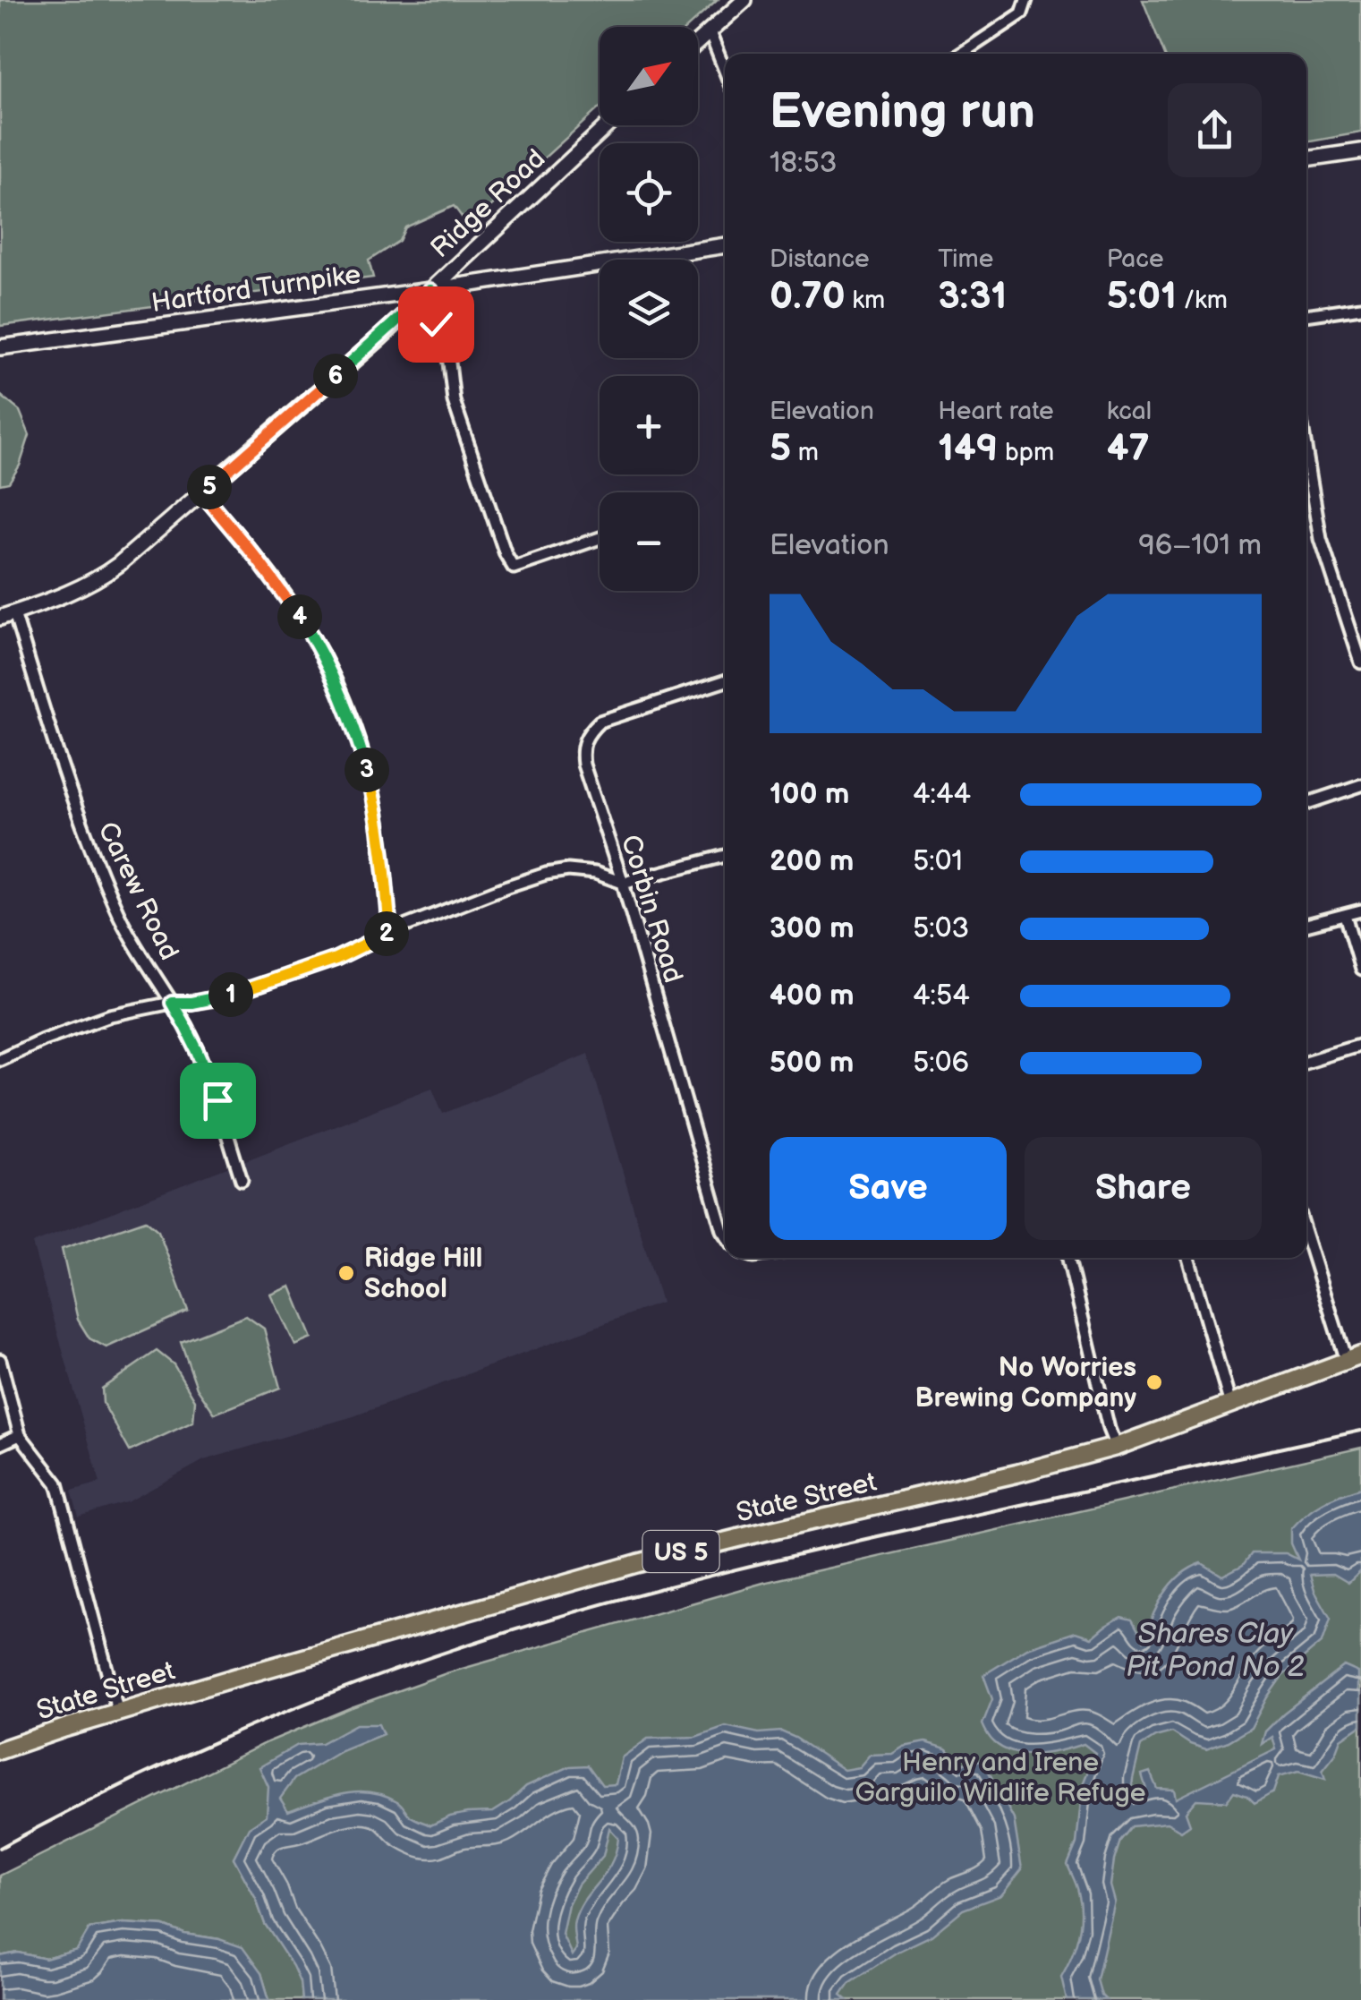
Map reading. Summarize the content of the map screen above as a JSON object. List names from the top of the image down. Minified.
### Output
{"streets":{"main road":["Ridge Road","Hartford Turnpike","State Street","US 5"],"street":["Carew Road","Corbin Road"]},"crossings":[["Ridge Road","Hartford Turnpike"],["Ridge Road","Carew Road"]],"water":["Shares Clay Pit Pond No 2"],"parks":["Henry and Irene Garguilo Wildlife Refuge"],"places":["Ridge Hill School","No Worries Brewing Company"],"north":"top right","page":{"map_buttons":["+","−"],"heading":["Evening run","18:53"],"stats":[["Distance","0.70 km"],["Time","3:31"],["Pace","5:01 /km"],["Elevation","5 m"],["Heart rate","149 bpm"],["kcal","47"]],"pins":["6","5","4","3","2","1"],"chart":["Elevation","96–101 m"],"list":[{"name":"100 m","note":"4:44"},{"name":"200 m","note":"5:01"},{"name":"300 m","note":"5:03"},{"name":"400 m","note":"4:54"},{"name":"500 m","note":"5:06"}],"buttons":["Save","Share"]}}
